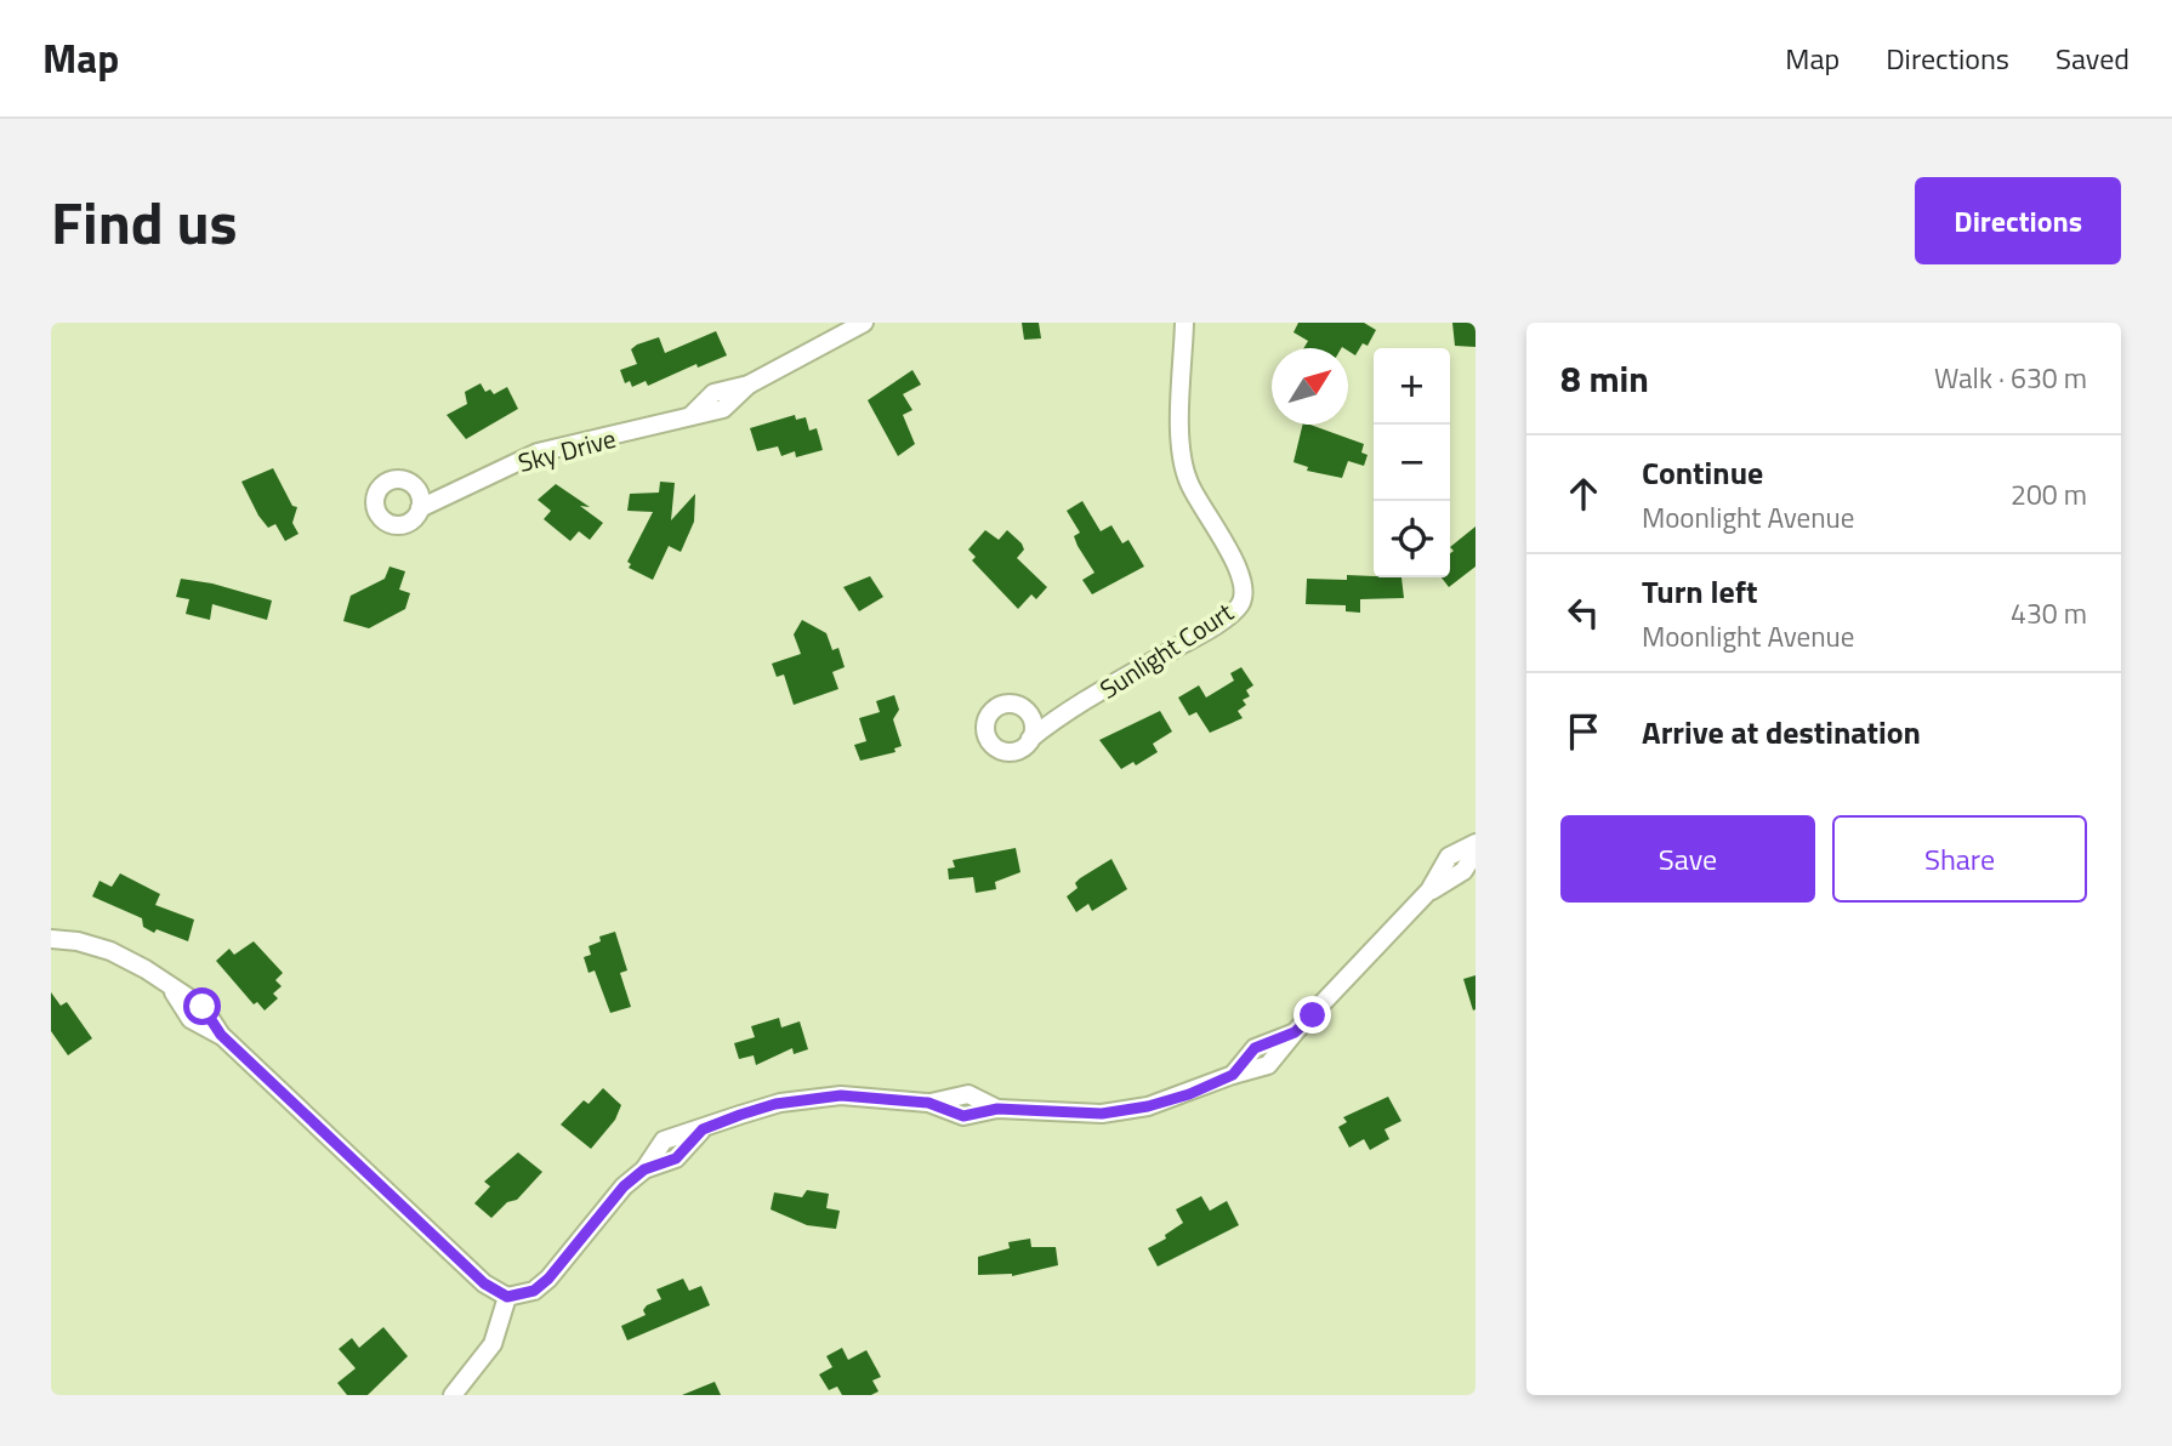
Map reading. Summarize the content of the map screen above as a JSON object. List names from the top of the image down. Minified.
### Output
{"streets":{"street":["Sky Drive","Sunlight Court"]},"north":"top right","page":{"header":"Map","nav":["Map","Directions","Saved"],"title":"Find us","buttons":["Directions",["Save","Share"]],"heading":["8 min","Walk · 630 m"],"map_buttons":["+","−"],"list":[["Continue","Moonlight Avenue","200 m"],["Turn left","Moonlight Avenue","430 m"],"Arrive at destination"]}}
